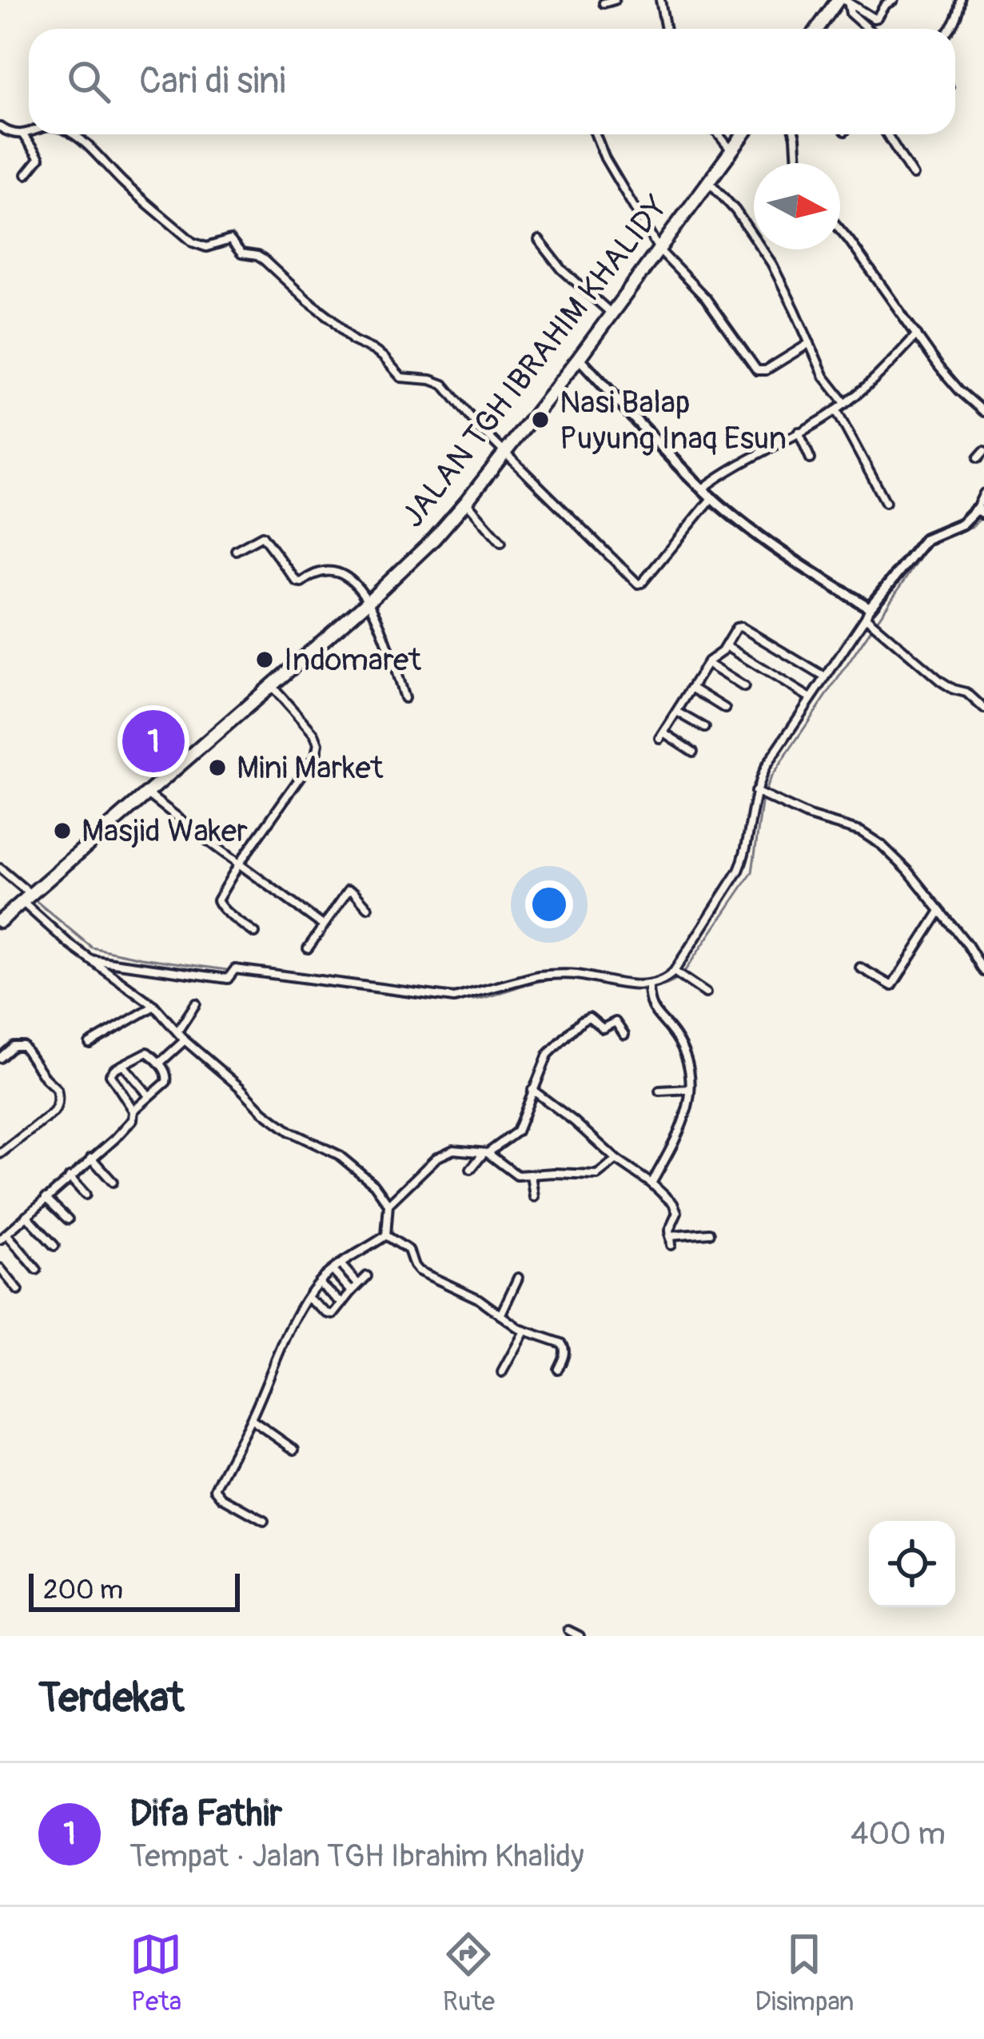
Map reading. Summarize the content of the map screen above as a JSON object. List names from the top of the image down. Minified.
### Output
{"streets":{"main road":["JALAN TGH IBRAHIM KHALIDY"]},"places":["Nasi Balap Puyung Inaq Esun","Indomaret","Mini Market","Masjid Waker"],"scale_bar":"200 m","north":"right","page":{"search":"Cari di sini","pins":"1","scale":"200 m","heading":"Terdekat","list":[{"mark":"1","name":"Difa Fathir","note":"Tempat · Jalan TGH Ibrahim Khalidy","value":"400 m"}],"nav":["Peta","Rute","Disimpan"]}}
